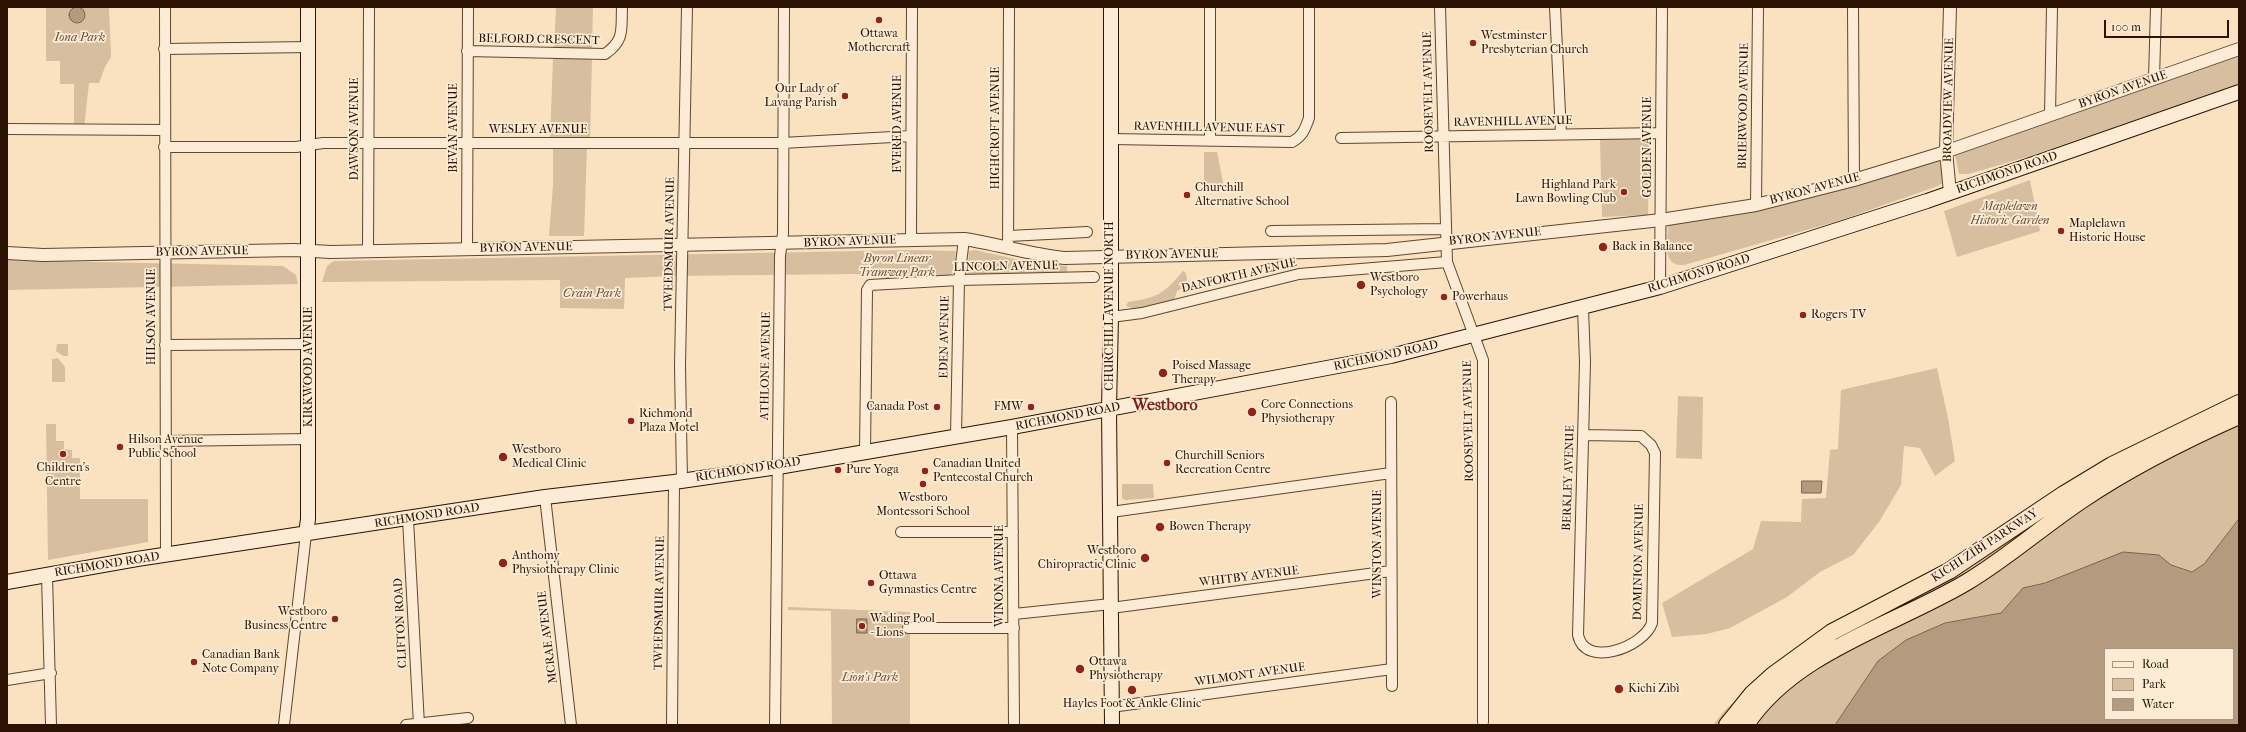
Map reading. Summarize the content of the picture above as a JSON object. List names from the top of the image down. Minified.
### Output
{"streets":{"highway":["KICHI ZĪBĪ PARKWAY"],"main road":["RICHMOND ROAD","CHURCHILL AVENUE NORTH","KIRKWOOD AVENUE"],"street":["BELFORD CRESCENT","BYRON AVENUE","ROOSEVELT AVENUE","BROADVIEW AVENUE","BRIERWOOD AVENUE","RAVENHILL AVENUE","EVERED AVENUE","BEVAN AVENUE","HIGHCROFT AVENUE","RAVENHILL AVENUE EAST","DAWSON AVENUE","WESLEY AVENUE","GOLDEN AVENUE","TWEEDSMUIR AVENUE","LINCOLN AVENUE","DANFORTH AVENUE","HILSON AVENUE","EDEN AVENUE","ATHLONE AVENUE","BERKLEY AVENUE","WINSTON AVENUE","DOMINION AVENUE","WINONA AVENUE","WHITBY AVENUE","CLIFTON ROAD","MCRAE AVENUE","WILMONT AVENUE"]},"crossings":[["BELFORD CRESCENT","BEVAN AVENUE"],["BYRON AVENUE","ROOSEVELT AVENUE"],["BYRON AVENUE","BROADVIEW AVENUE"],["BYRON AVENUE","BRIERWOOD AVENUE"],["BYRON AVENUE","EVERED AVENUE"],["BYRON AVENUE","BEVAN AVENUE"],["BYRON AVENUE","HIGHCROFT AVENUE"],["BYRON AVENUE","DAWSON AVENUE"],["BYRON AVENUE","GOLDEN AVENUE"],["BYRON AVENUE","TWEEDSMUIR AVENUE"],["BYRON AVENUE","CHURCHILL AVENUE NORTH"],["BYRON AVENUE","HILSON AVENUE"],["BYRON AVENUE","EDEN AVENUE"],["BYRON AVENUE","ATHLONE AVENUE"],["BYRON AVENUE","KIRKWOOD AVENUE"],["ROOSEVELT AVENUE","RAVENHILL AVENUE"],["ROOSEVELT AVENUE","RICHMOND ROAD"],["ROOSEVELT AVENUE","DANFORTH AVENUE"],["BROADVIEW AVENUE","RICHMOND ROAD"],["RAVENHILL AVENUE","GOLDEN AVENUE"],["EVERED AVENUE","WESLEY AVENUE"],["BEVAN AVENUE","WESLEY AVENUE"],["RAVENHILL AVENUE EAST","CHURCHILL AVENUE NORTH"],["DAWSON AVENUE","WESLEY AVENUE"],["WESLEY AVENUE","TWEEDSMUIR AVENUE"],["WESLEY AVENUE","HILSON AVENUE"],["WESLEY AVENUE","ATHLONE AVENUE"],["WESLEY AVENUE","KIRKWOOD AVENUE"],["GOLDEN AVENUE","RICHMOND ROAD"],["RICHMOND ROAD","TWEEDSMUIR AVENUE"],["RICHMOND ROAD","LINCOLN AVENUE"],["RICHMOND ROAD","CHURCHILL AVENUE NORTH"],["RICHMOND ROAD","HILSON AVENUE"],["RICHMOND ROAD","EDEN AVENUE"],["RICHMOND ROAD","ATHLONE AVENUE"],["RICHMOND ROAD","KIRKWOOD AVENUE"],["RICHMOND ROAD","BERKLEY AVENUE"],["RICHMOND ROAD","WINONA AVENUE"],["RICHMOND ROAD","CLIFTON ROAD"],["RICHMOND ROAD","MCRAE AVENUE"],["LINCOLN AVENUE","EDEN AVENUE"],["DANFORTH AVENUE","CHURCHILL AVENUE NORTH"],["CHURCHILL AVENUE NORTH","WHITBY AVENUE"],["CHURCHILL AVENUE NORTH","WILMONT AVENUE"],["BERKLEY AVENUE","DOMINION AVENUE"],["WINSTON AVENUE","WHITBY AVENUE"],["WINSTON AVENUE","WILMONT AVENUE"],["WINONA AVENUE","WHITBY AVENUE"]],"districts":["Westboro"],"parks":["Iona Park","Maplelawn Historic Garden","Byron Linear Tramway Park","Crain Park","Lion's Park"],"places":["Ottawa Mothercraft","Westminster Presbyterian Church","Our Lady of Lavang Parish","Highland Park Lawn Bowling Club","Churchill Alternative School","Maplelawn Historic House","Back in Balance","Westboro Psychology","Powerhaus","Rogers TV","Poised Massage Therapy","Canada Post","FMW","Core Connections Physiotherapy","Richmond Plaza Motel","Hilson Avenue Public School","Children's Centre","Westboro Medical Clinic","Churchill Seniors Recreation Centre","Pure Yoga","Canadian United Pentecostal Church","Westboro Montessori School","Bowen Therapy","Westboro Chiropractic Clinic","Anthomy Physiotherapy Clinic","Ottawa Gymnastics Centre","Westboro Business Centre","Wading Pool - Lions","Canadian Bank Note Company","Ottawa Physiotherapy","Kichi Zìbì","Hayles Foot & Ankle Clinic"],"legend":["Road","Park","Water"],"scale_bar":"100 m"}
